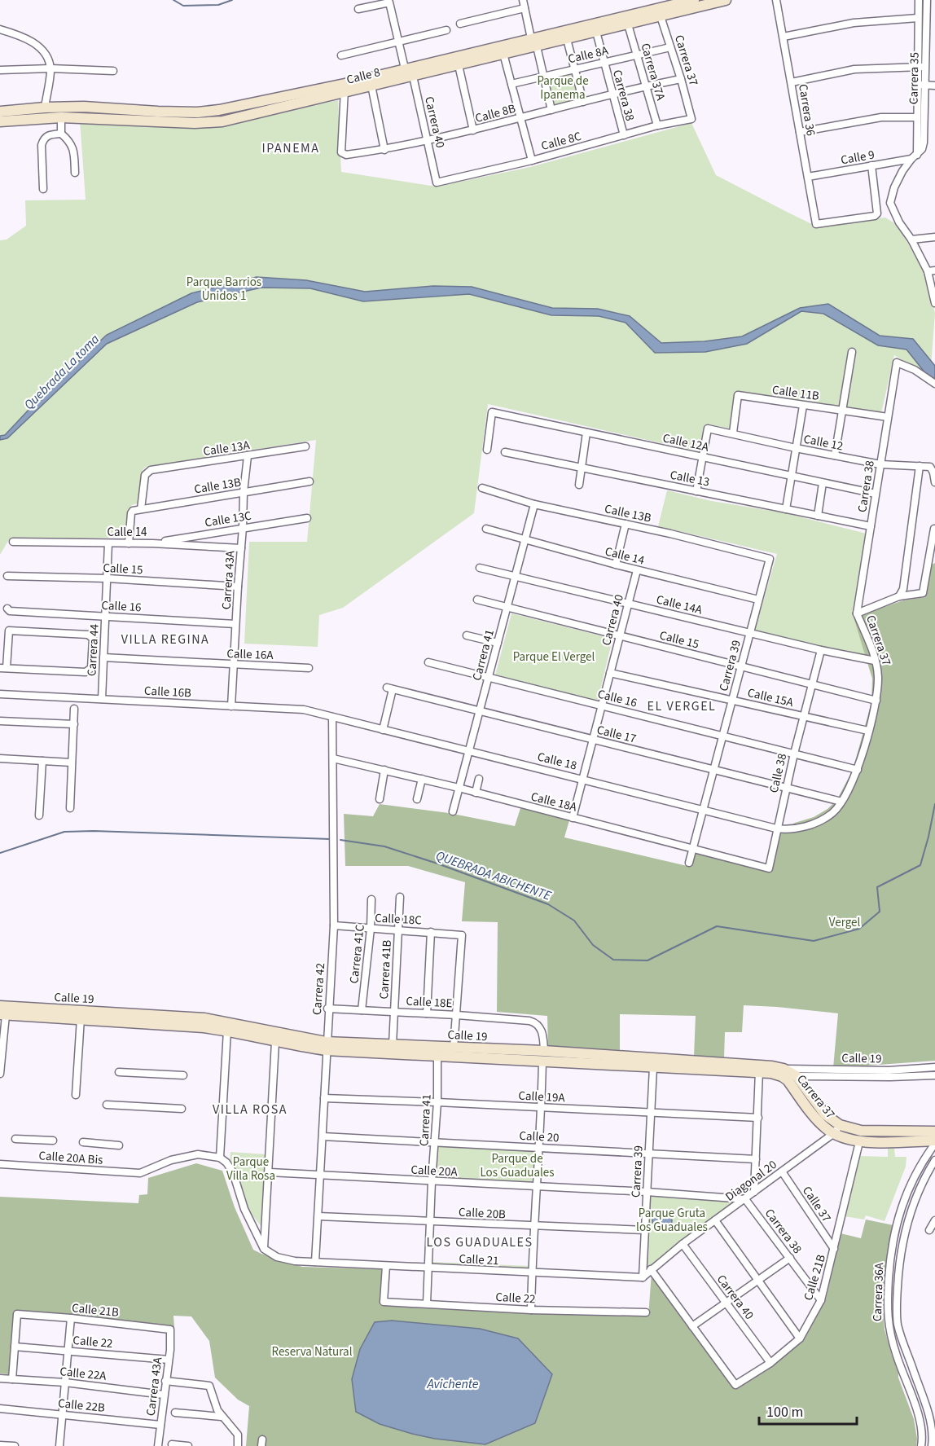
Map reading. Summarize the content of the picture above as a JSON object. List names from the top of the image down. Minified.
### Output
{"streets":{"main road":["Carrera 37","Calle 8","Calle 19"],"street":["Calle 8A","Carrera 37A","Carrera 35","Carrera 38","Carrera 36","Calle 8B","Carrera 40","Calle 8C","Calle 9","Calle 11B","Calle 12A","Calle 12","Calle 13A","Calle 13","Calle 13B","Calle 13C","Calle 14","Calle 15","Carrera 43A","Calle 14A","Calle 16","Carrera 44","Calle 16A","Carrera 41","Carrera 39","Calle 16B","Calle 15A","Calle 17","Calle 18","Calle 38","Calle 18A","Calle 18C","Carrera 41C","Carrera 41B","Carrera 42","Calle 18E","Calle 19A","Calle 20","Calle 20A Bis","Calle 20A","Diagonal 20","Calle 37","Calle 20B","Calle 21","Calle 21B","Carrera 36A","Calle 22","Calle 22A","Calle 22B"]},"crossings":[["Calle 8A","Carrera 37"],["Calle 8A","Carrera 37A"],["Calle 8A","Carrera 38"],["Carrera 37","Calle 8"],["Carrera 37","Carrera 38"],["Carrera 37","Calle 8B"],["Carrera 37","Calle 8C"],["Carrera 37","Calle 15"],["Carrera 37","Calle 14A"],["Carrera 37","Calle 16"],["Carrera 37","Calle 15A"],["Carrera 37","Calle 17"],["Carrera 37","Calle 18"],["Carrera 37","Calle 38"],["Carrera 37","Calle 19"],["Carrera 37","Diagonal 20"],["Carrera 37","Calle 21B"],["Carrera 37A","Calle 8"],["Carrera 37A","Calle 8B"],["Carrera 37A","Calle 8C"],["Calle 8","Carrera 38"],["Calle 8","Calle 8B"],["Calle 8","Carrera 40"],["Carrera 35","Calle 9"],["Carrera 38","Calle 8B"],["Carrera 38","Calle 8C"],["Carrera 38","Calle 11B"],["Carrera 38","Calle 12A"],["Carrera 38","Calle 12"],["Carrera 38","Calle 13"],["Carrera 38","Calle 20A"],["Carrera 38","Diagonal 20"],["Carrera 38","Calle 21B"],["Carrera 36","Calle 9"],["Calle 8B","Carrera 40"],["Carrera 40","Calle 8C"],["Carrera 40","Calle 14"],["Carrera 40","Calle 15"],["Carrera 40","Calle 14A"],["Carrera 40","Calle 16"],["Carrera 40","Calle 15A"],["Carrera 40","Calle 17"],["Carrera 40","Calle 18"],["Carrera 40","Calle 18A"],["Carrera 40","Diagonal 20"],["Carrera 40","Calle 21B"],["Calle 11B","Calle 12"],["Calle 12A","Calle 12"],["Calle 13A","Calle 13B"],["Calle 13A","Carrera 43A"],["Calle 13B","Calle 14"],["Calle 13B","Carrera 43A"],["Calle 13B","Carrera 41"],["Calle 13B","Carrera 39"],["Calle 13C","Calle 14"],["Calle 13C","Carrera 43A"],["Calle 14","Carrera 43A"],["Calle 14","Carrera 44"],["Calle 14","Carrera 41"],["Calle 14","Carrera 39"],["Calle 15","Carrera 43A"],["Calle 15","Carrera 44"],["Calle 15","Carrera 41"],["Calle 15","Carrera 39"],["Calle 15","Calle 38"],["Carrera 43A","Calle 16"],["Carrera 43A","Calle 16A"],["Carrera 43A","Calle 16B"],["Carrera 43A","Calle 21B"],["Carrera 43A","Calle 22"],["Carrera 43A","Calle 22A"],["Carrera 43A","Calle 22B"],["Calle 14A","Carrera 41"],["Calle 14A","Carrera 39"],["Calle 14A","Calle 38"],["Calle 16","Carrera 44"],["Calle 16","Carrera 41"],["Calle 16","Carrera 39"],["Calle 16","Calle 38"],["Carrera 44","Calle 16A"],["Carrera 44","Calle 16B"],["Carrera 41","Calle 17"],["Carrera 41","Calle 18"],["Carrera 41","Calle 18A"],["Carrera 41","Calle 19"],["Carrera 41","Calle 19A"],["Carrera 41","Calle 20"],["Carrera 41","Calle 20A"],["Carrera 41","Calle 20B"],["Carrera 41","Calle 21"],["Carrera 41","Calle 22"],["Carrera 39","Calle 15A"],["Carrera 39","Calle 17"],["Carrera 39","Calle 18"],["Carrera 39","Calle 18A"],["Carrera 39","Calle 19"],["Carrera 39","Calle 19A"],["Carrera 39","Calle 20"],["Carrera 39","Calle 20A"],["Carrera 39","Calle 20B"],["Carrera 39","Calle 21"],["Calle 16B","Calle 18"],["Calle 16B","Carrera 42"],["Calle 15A","Calle 38"],["Calle 17","Calle 18"],["Calle 17","Calle 38"],["Calle 18","Calle 38"],["Calle 18","Carrera 42"],["Calle 38","Calle 18A"],["Calle 18A","Carrera 42"],["Calle 18C","Carrera 41C"],["Calle 18C","Carrera 41B"],["Calle 18C","Carrera 42"],["Calle 18C","Calle 18E"],["Carrera 41C","Calle 18E"],["Carrera 41B","Calle 19"],["Carrera 41B","Calle 18E"],["Carrera 42","Calle 19"],["Carrera 42","Calle 18E"],["Carrera 42","Calle 19A"],["Carrera 42","Calle 20"],["Carrera 42","Calle 20A"],["Carrera 42","Calle 20B"],["Carrera 42","Calle 21"],["Calle 19","Calle 18E"],["Calle 20A","Diagonal 20"],["Diagonal 20","Calle 37"],["Calle 37","Calle 21B"],["Calle 21","Calle 22"],["Calle 21B","Calle 22"]],"districts":["IPANEMA","VILLA REGINA","EL VERGEL","VILLA ROSA","LOS GUADUALES"],"water":["Quebrada La toma","QUEBRADA ABICHENTE","Avichente"],"parks":["Parque de Ipanema","Parque Barrios Unidos 1","Parque El Vergel","Vergel","Parque de Los Guaduales","Parque Villa Rosa","Parque Gruta los Guaduales","Reserva Natural"],"scale_bar":"100 m"}
